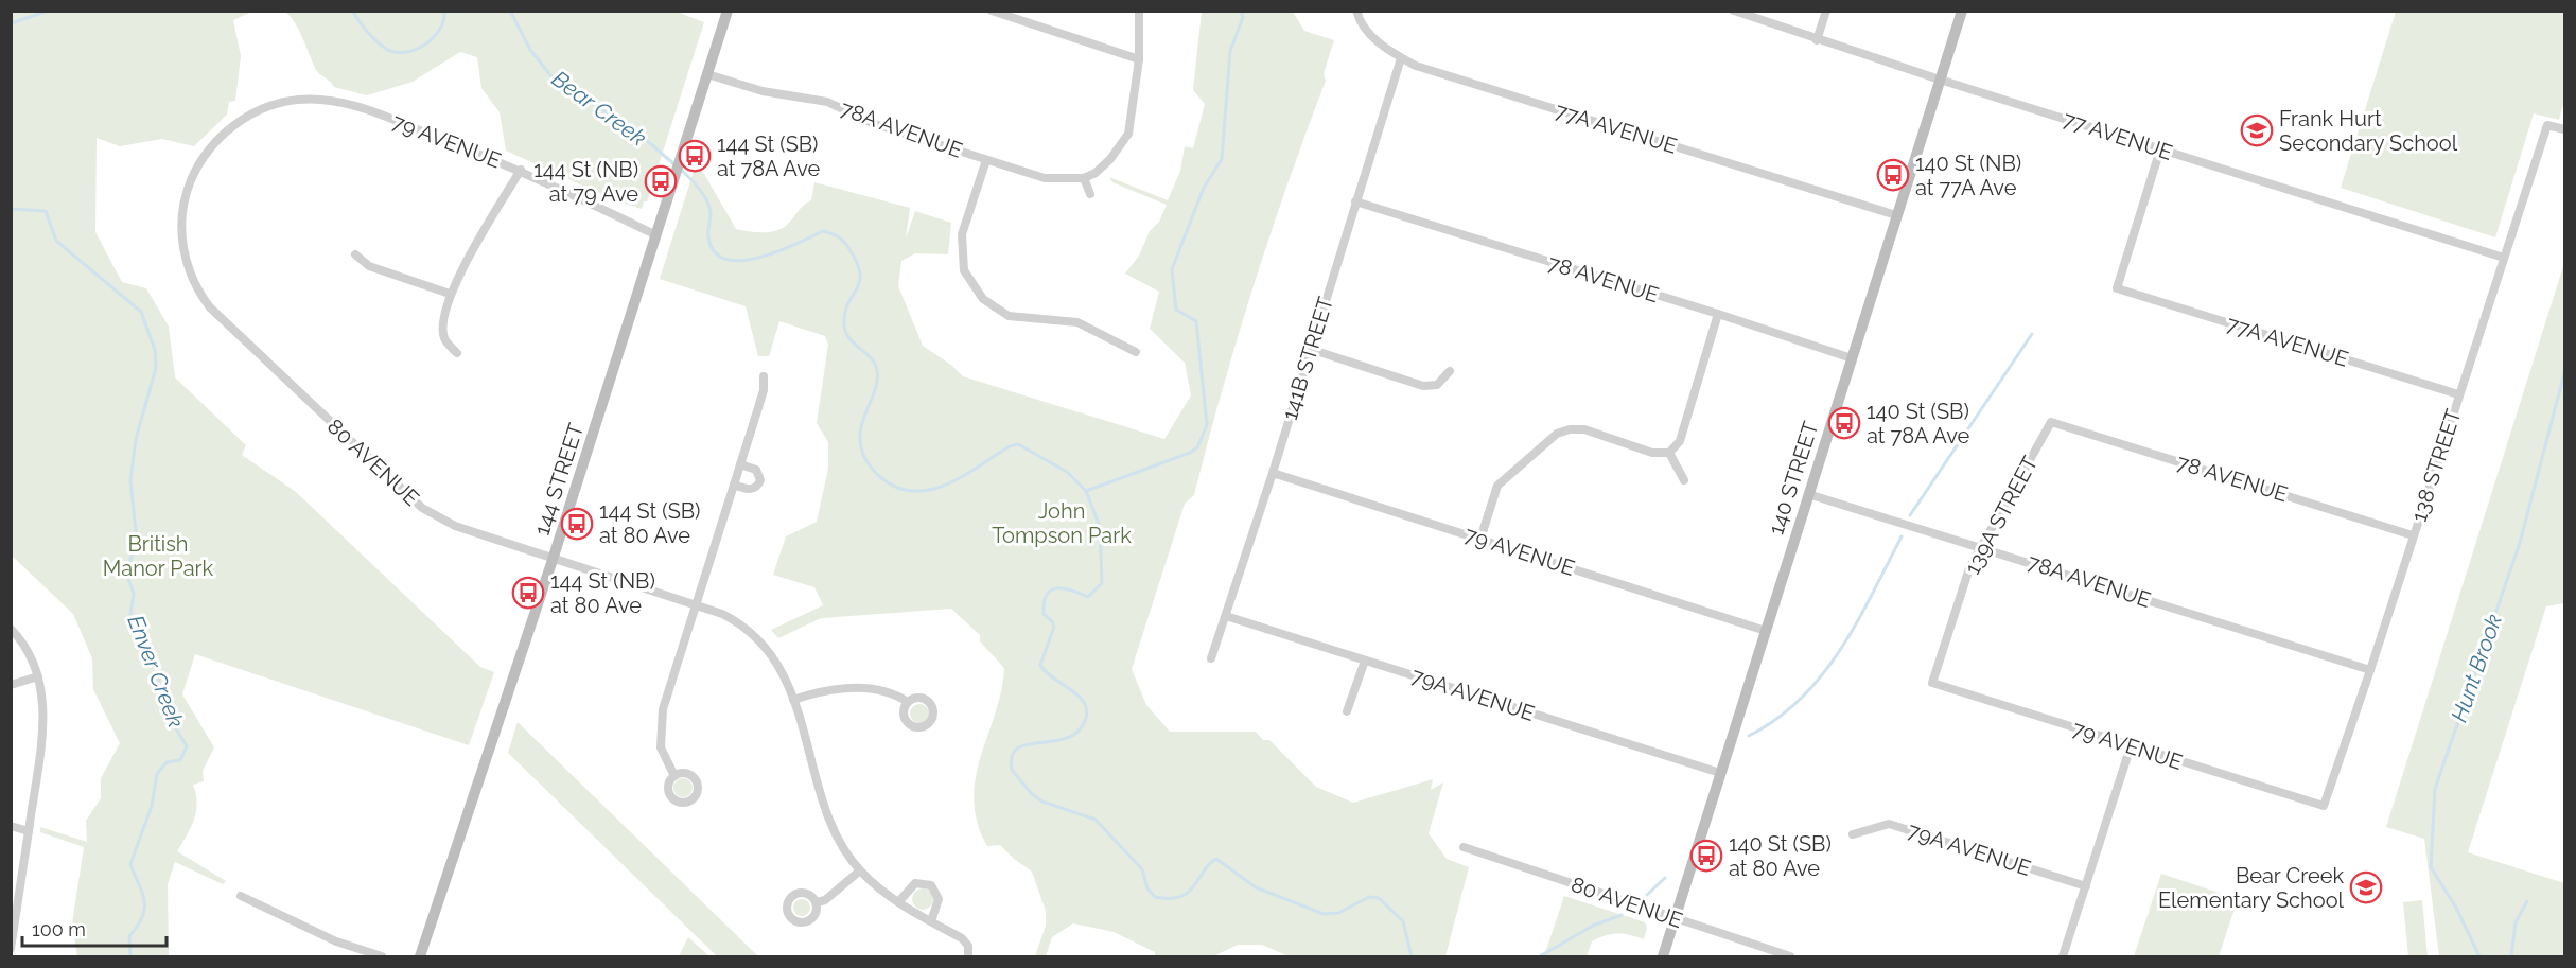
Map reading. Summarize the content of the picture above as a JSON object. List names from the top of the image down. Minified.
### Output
{"streets":{"main road":["140 STREET","144 STREET"],"street":["77A AVENUE","78A AVENUE","77 AVENUE","79 AVENUE","78 AVENUE","141B STREET","80 AVENUE","138 STREET","139A STREET","79A AVENUE"]},"crossings":[["77A AVENUE","77 AVENUE"],["77A AVENUE","141B STREET"],["77A AVENUE","138 STREET"],["77A AVENUE","140 STREET"],["78A AVENUE","138 STREET"],["78A AVENUE","140 STREET"],["78A AVENUE","144 STREET"],["78A AVENUE","139A STREET"],["77 AVENUE","138 STREET"],["77 AVENUE","140 STREET"],["79 AVENUE","141B STREET"],["79 AVENUE","80 AVENUE"],["79 AVENUE","138 STREET"],["79 AVENUE","140 STREET"],["79 AVENUE","144 STREET"],["79 AVENUE","139A STREET"],["78 AVENUE","141B STREET"],["78 AVENUE","138 STREET"],["78 AVENUE","140 STREET"],["78 AVENUE","139A STREET"],["141B STREET","79A AVENUE"],["80 AVENUE","140 STREET"],["80 AVENUE","144 STREET"],["140 STREET","79A AVENUE"]],"water":["Bear Creek","Hunt Brook","Enver Creek"],"parks":["John Tompson Park","British Manor Park"],"places":{"school or university":["Frank Hurt Secondary School","Bear Creek Elementary School"],"bus stop":["144 St (SB) at 78A Ave","140 St (NB) at 77A Ave","144 St (NB) at 79 Ave","140 St (SB) at 78A Ave","144 St (SB) at 80 Ave","144 St (NB) at 80 Ave","140 St (SB) at 80 Ave"]},"scale_bar":"100 m"}
